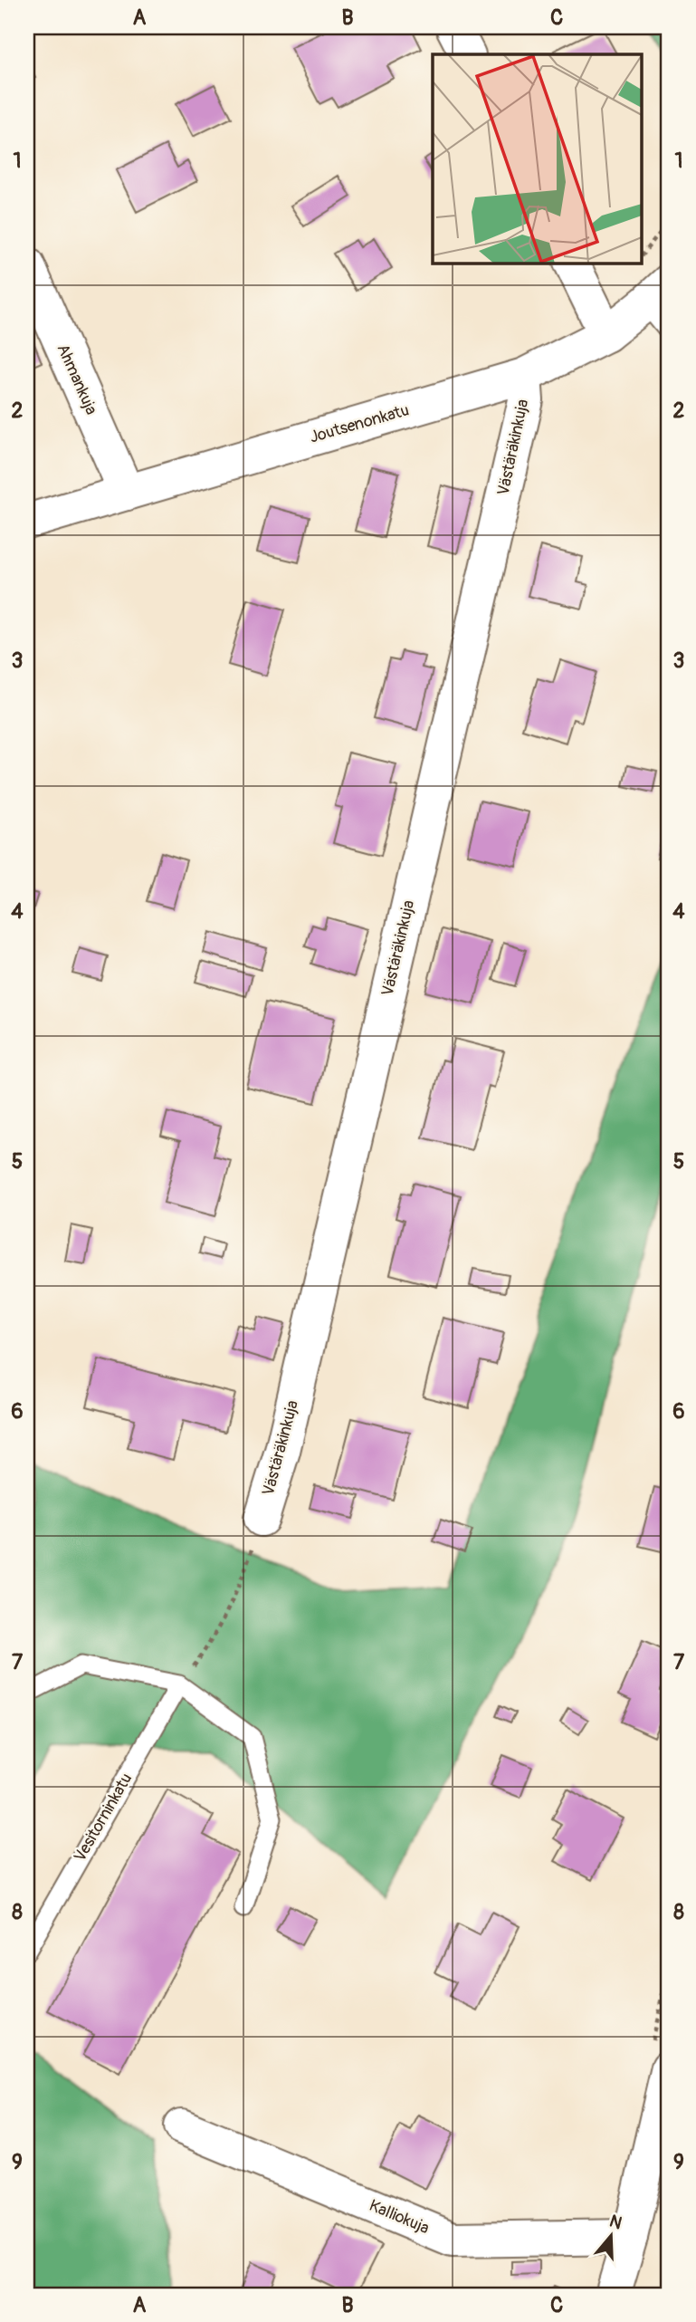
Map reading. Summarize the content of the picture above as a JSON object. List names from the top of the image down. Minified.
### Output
{"streets":{"street":["Ahmankuja","Joutsenonkatu","Västäräkinkuja","Kalliokuja"],"lane":["Vesitorninkatu"]},"crossings":[["Ahmankuja","Joutsenonkatu"],["Joutsenonkatu","Västäräkinkuja"]],"north":"top","grid":{"columns":["A","B","C"],"rows":["1","2","3","4","5","6","7","8","9"]}}
